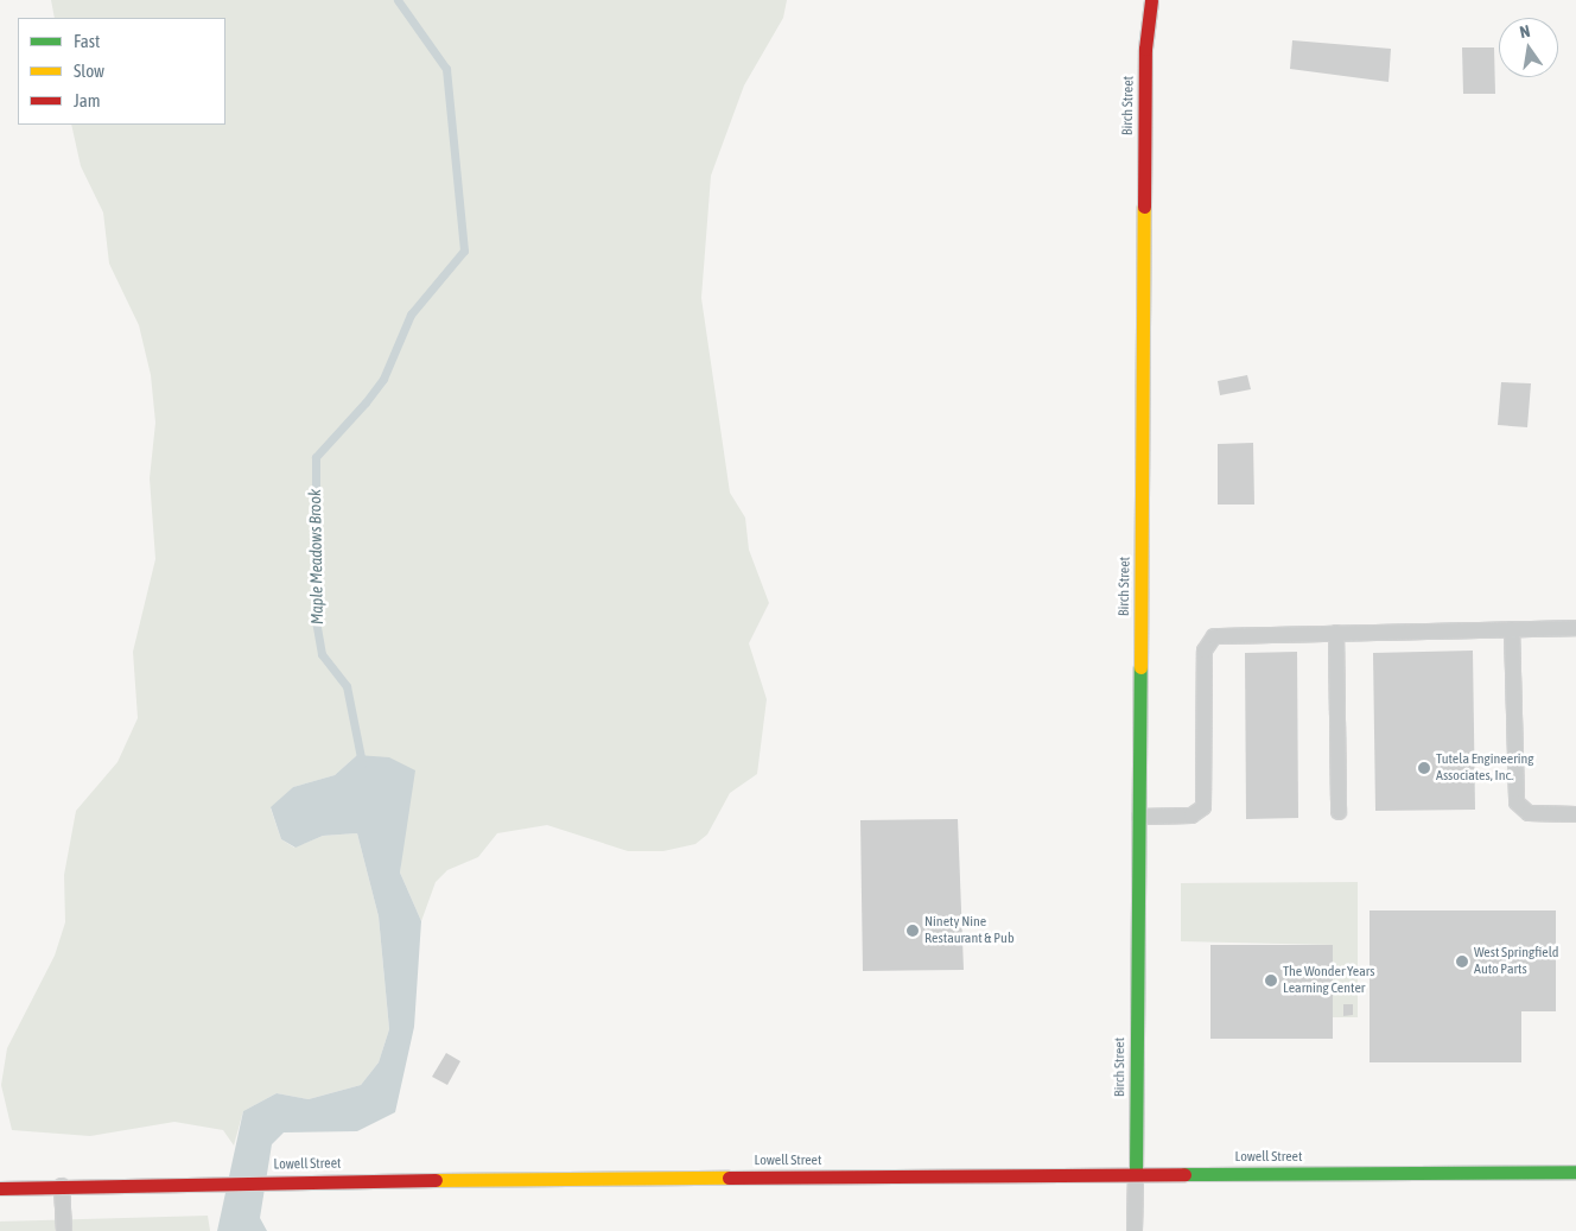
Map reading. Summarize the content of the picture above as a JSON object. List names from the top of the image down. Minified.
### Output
{"streets":{"main road":["Birch Street","Lowell Street"]},"crossings":[["Birch Street","Lowell Street"]],"water":["Maple Meadows Brook"],"places":["Tutela Engineering Associates, Inc.","Ninety Nine Restaurant & Pub","West Springfield Auto Parts","The Wonder Years Learning Center"],"legend":["Fast","Slow","Jam"],"north":"top"}
